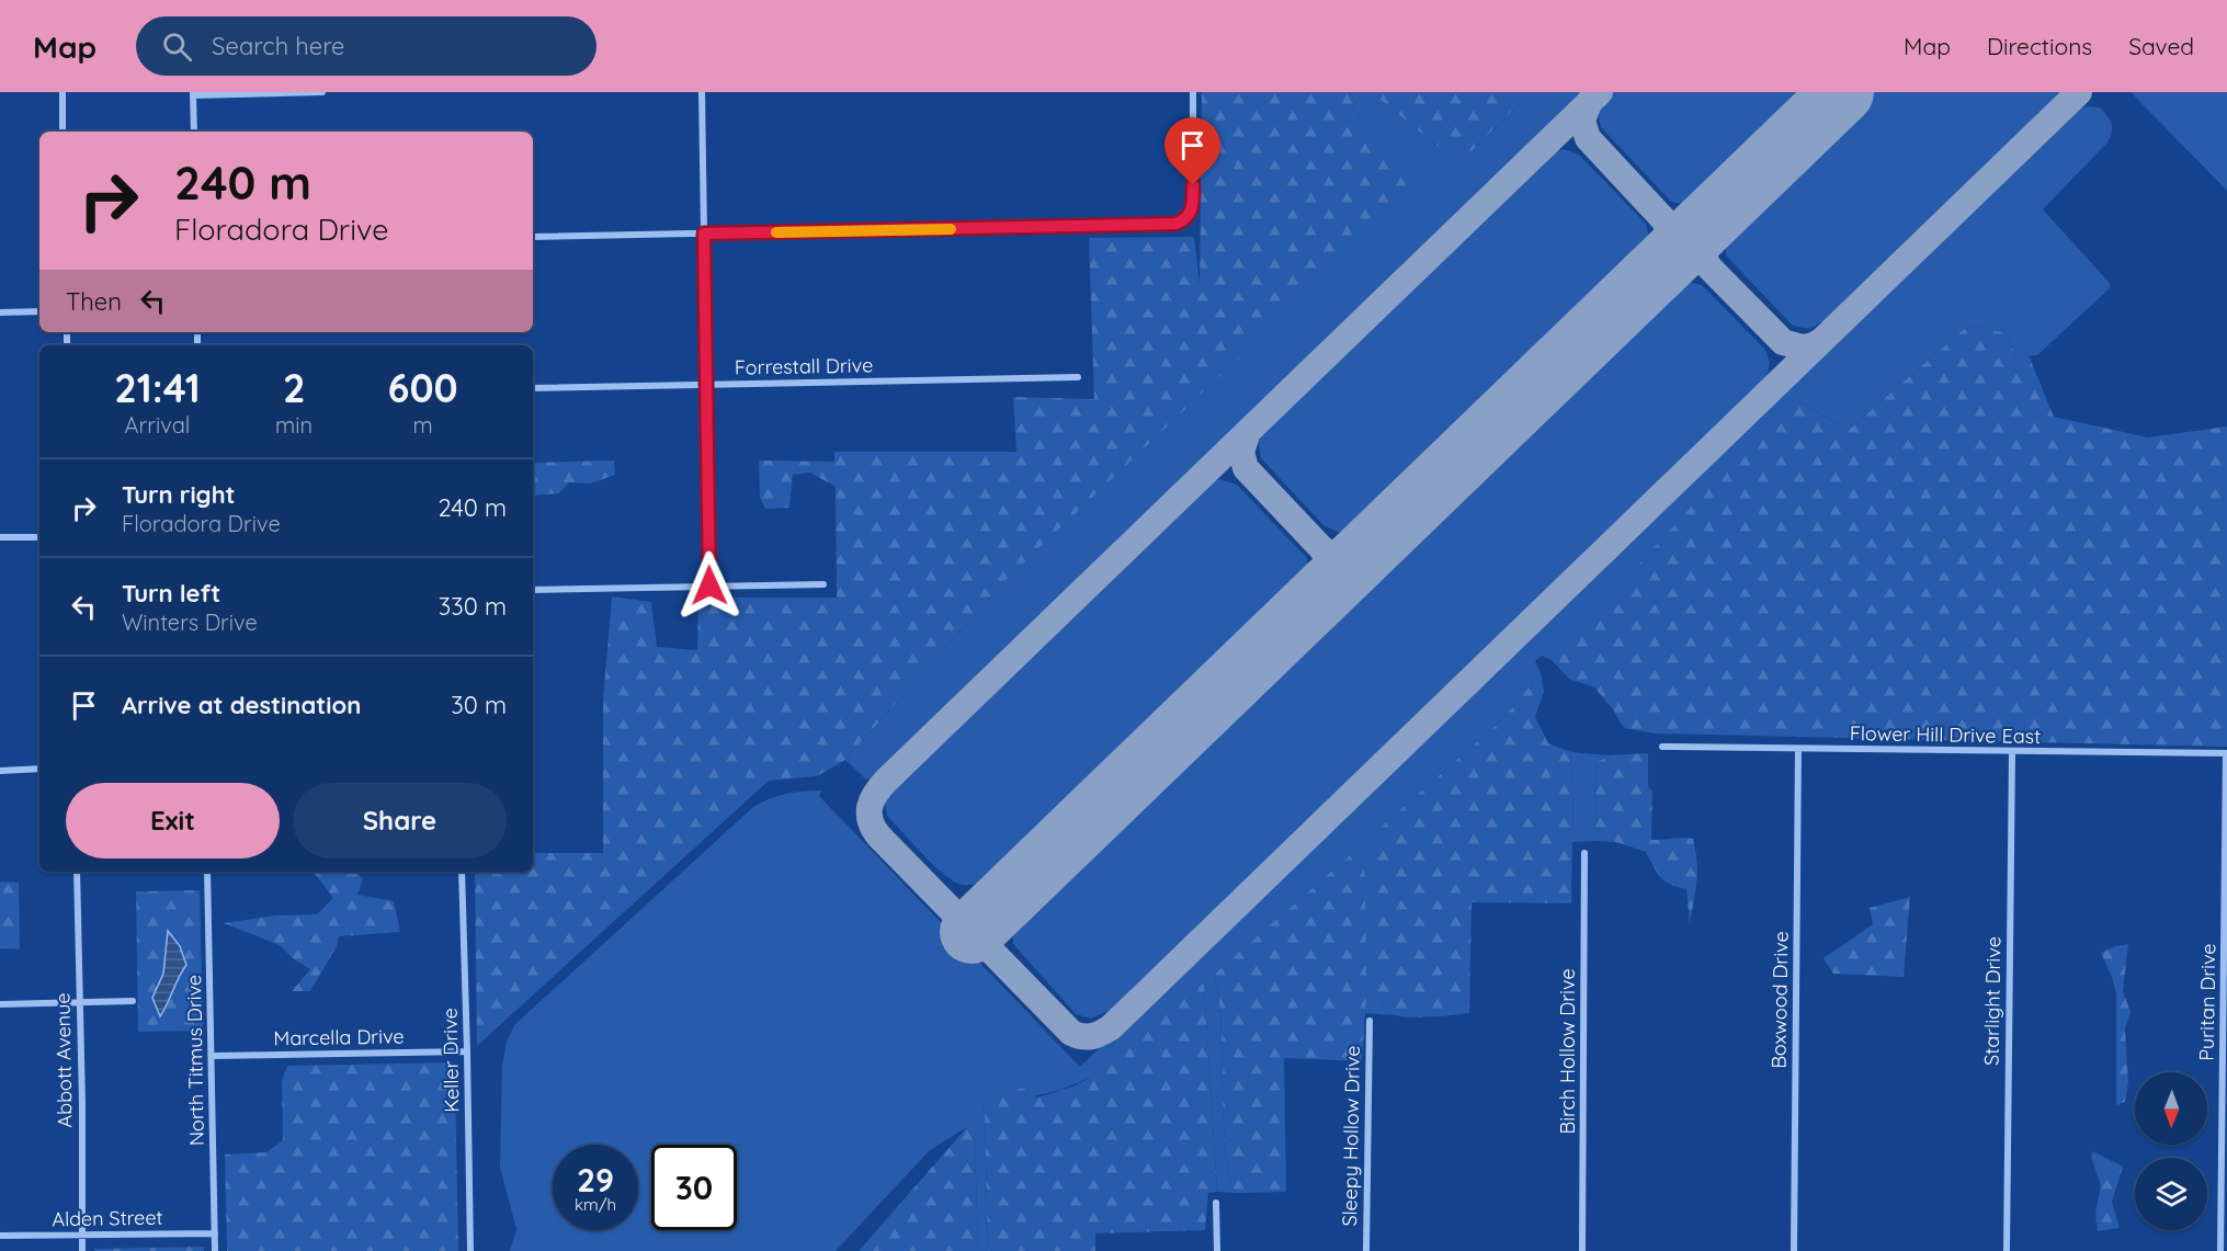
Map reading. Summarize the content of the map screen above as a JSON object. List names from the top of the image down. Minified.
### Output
{"streets":{"street":["Forrestall Drive","Flower Hill Drive East","Boxwood Drive","Starlight Drive","Puritan Drive","Marcella Drive","Birch Hollow Drive","Abbott Avenue","North Titmus Drive","Keller Drive","Sleepy Hollow Drive","Alden Street"]},"crossings":[["Flower Hill Drive East","Boxwood Drive"],["Flower Hill Drive East","Starlight Drive"],["Flower Hill Drive East","Puritan Drive"],["Marcella Drive","North Titmus Drive"],["Marcella Drive","Keller Drive"],["Abbott Avenue","Alden Street"],["North Titmus Drive","Alden Street"]],"north":"bottom","page":{"header":"Map","search":"Search here","nav":["Map","Directions","Saved"],"turn":["240 m","Floradora Drive"],"then":"Then","eta":["21:41","Arrival","2","min","600","m"],"list":[{"name":"Turn right","note":"Floradora Drive","value":"240 m"},{"name":"Turn left","note":"Winters Drive","value":"330 m"},{"name":"Arrive at destination","value":"30 m"}],"buttons":["Exit","Share"],"speed":"29 km/h","limit":"30"}}
